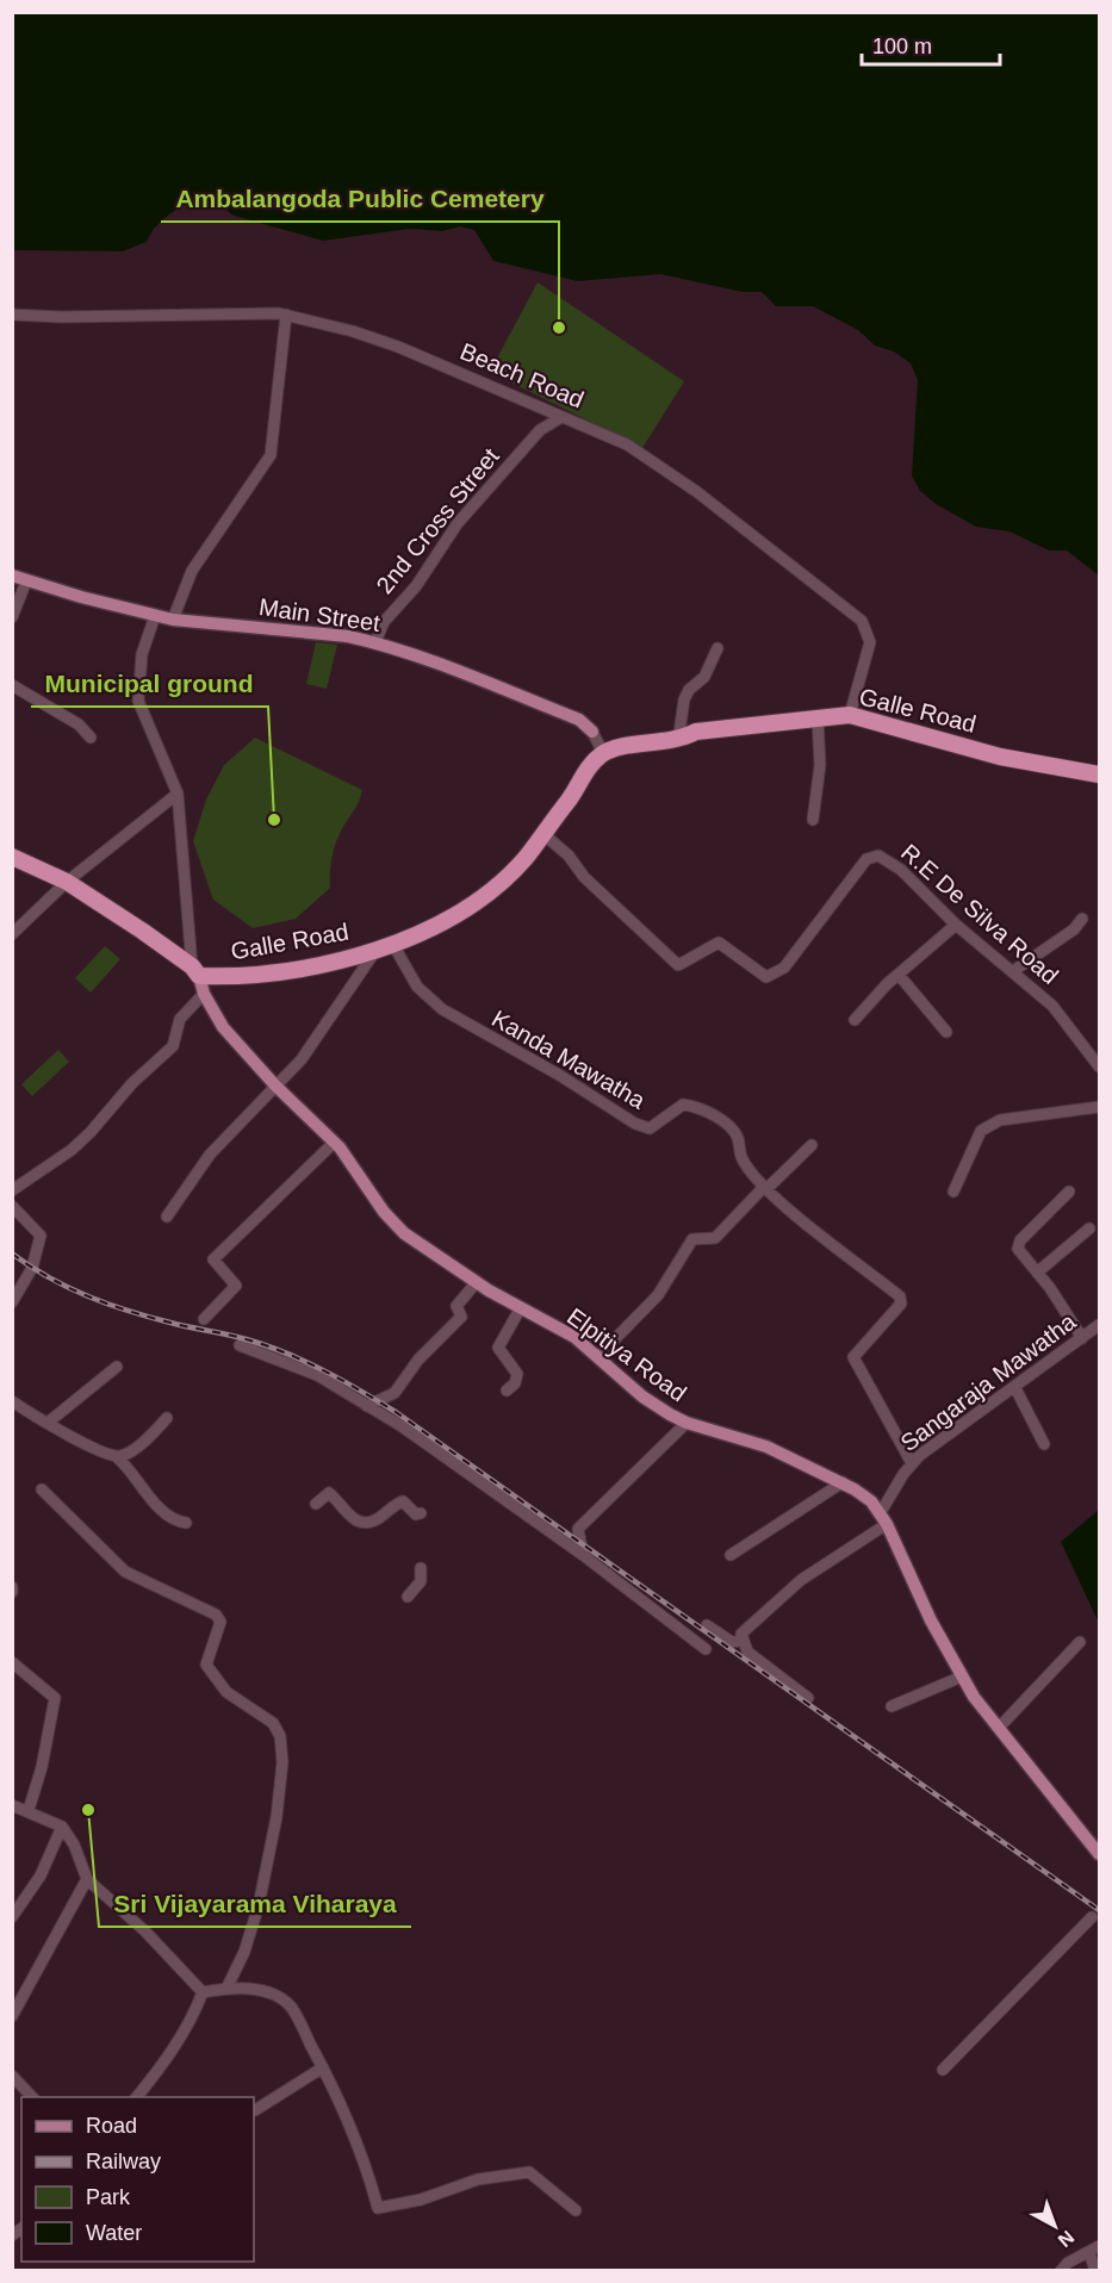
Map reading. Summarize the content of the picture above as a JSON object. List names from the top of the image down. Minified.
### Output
{"streets":{"highway":["Galle Road"],"main road":["Main Street","Elpitiya Road"],"street":["Beach Road","2nd Cross Street","R.E De Silva Road","Kanda Mawatha","Sangaraja Mawatha"]},"crossings":[["Beach Road","2nd Cross Street"],["Beach Road","Galle Road"],["2nd Cross Street","Main Street"],["Main Street","Galle Road"],["Galle Road","R.E De Silva Road"],["Galle Road","Kanda Mawatha"],["Galle Road","Elpitiya Road"],["Kanda Mawatha","Sangaraja Mawatha"],["Elpitiya Road","Sangaraja Mawatha"]],"places":["Ambalangoda Public Cemetery","Municipal ground","Sri Vijayarama Viharaya"],"legend":["Road","Railway","Park","Water"],"scale_bar":"100 m","north":"bottom right"}
